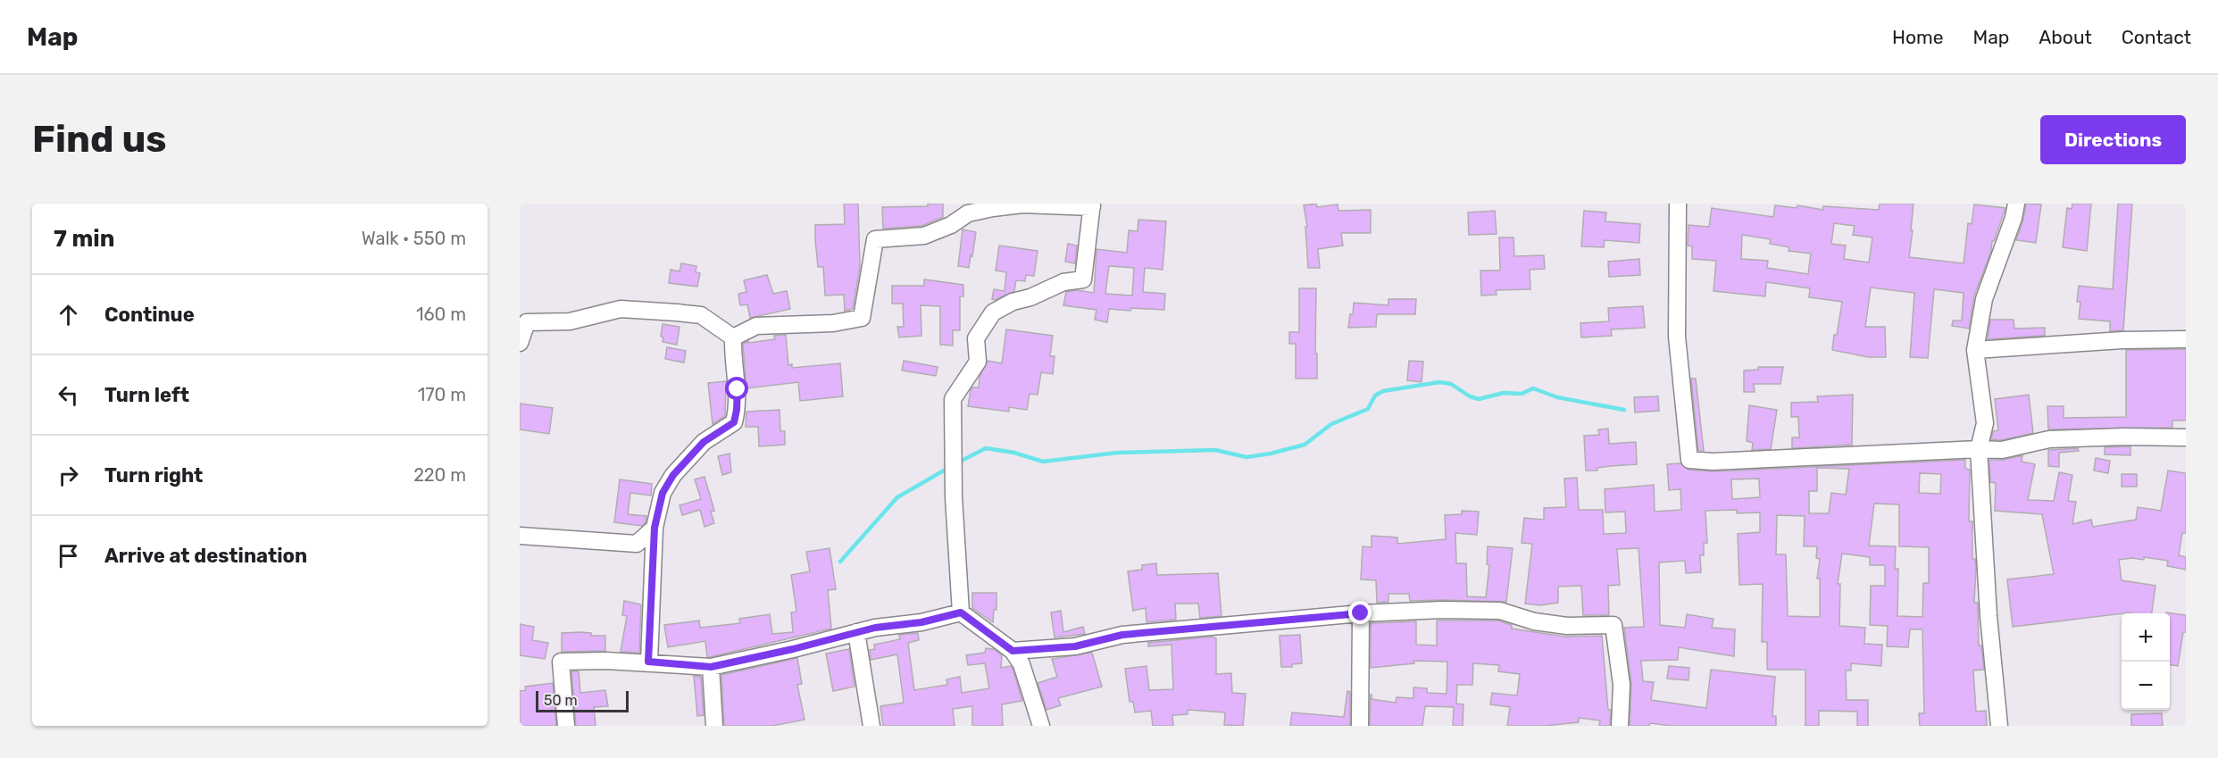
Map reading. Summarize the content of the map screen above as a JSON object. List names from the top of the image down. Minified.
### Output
{"scale_bar":"50 m","page":{"header":"Map","nav":["Home","Map","About","Contact"],"buttons":"Directions","title":"Find us","heading":["7 min","Walk · 550 m"],"list":[["Continue","160 m"],["Turn left","170 m"],["Turn right","220 m"],"Arrive at destination"],"map_buttons":["+","−"],"scale":"50 m"}}
